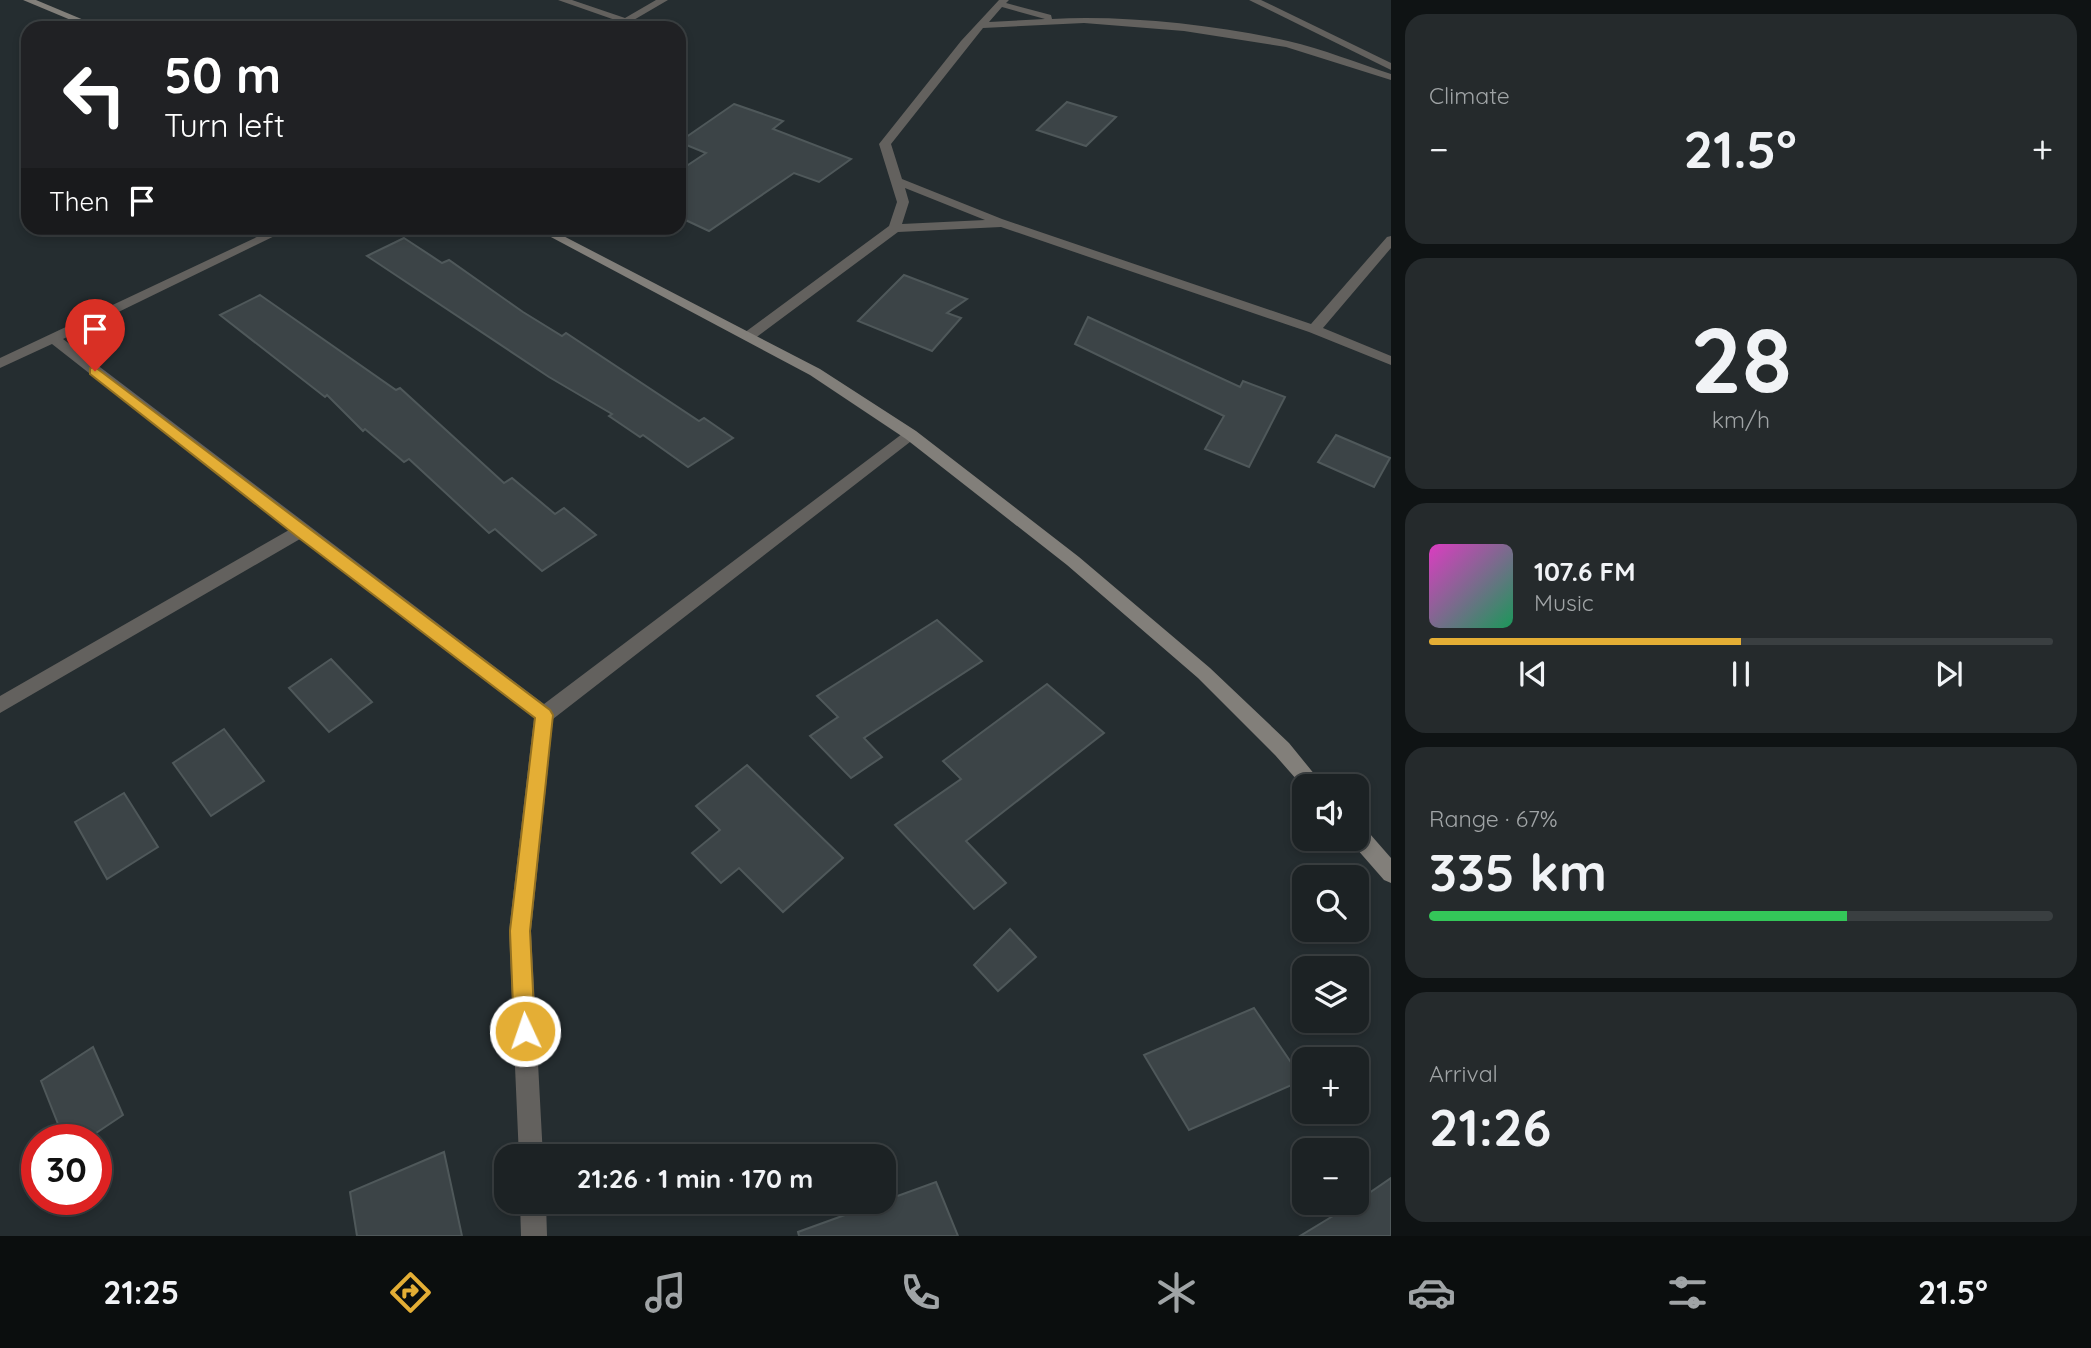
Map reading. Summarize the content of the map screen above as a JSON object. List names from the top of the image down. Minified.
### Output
{"page":{"tile":["Climate",["28","km/h"],["Range · 67%","335 km"],["Arrival","21:26"]],"turn":["50 m","Turn left"],"heat":["−","21.5°","+"],"then":"Then","song":["107.6 FM","Music"],"map_buttons":["+","−"],"limit":"30","trip":"21:26 · 1 min · 170 m","tabs":["21:25","21.5°"]}}
